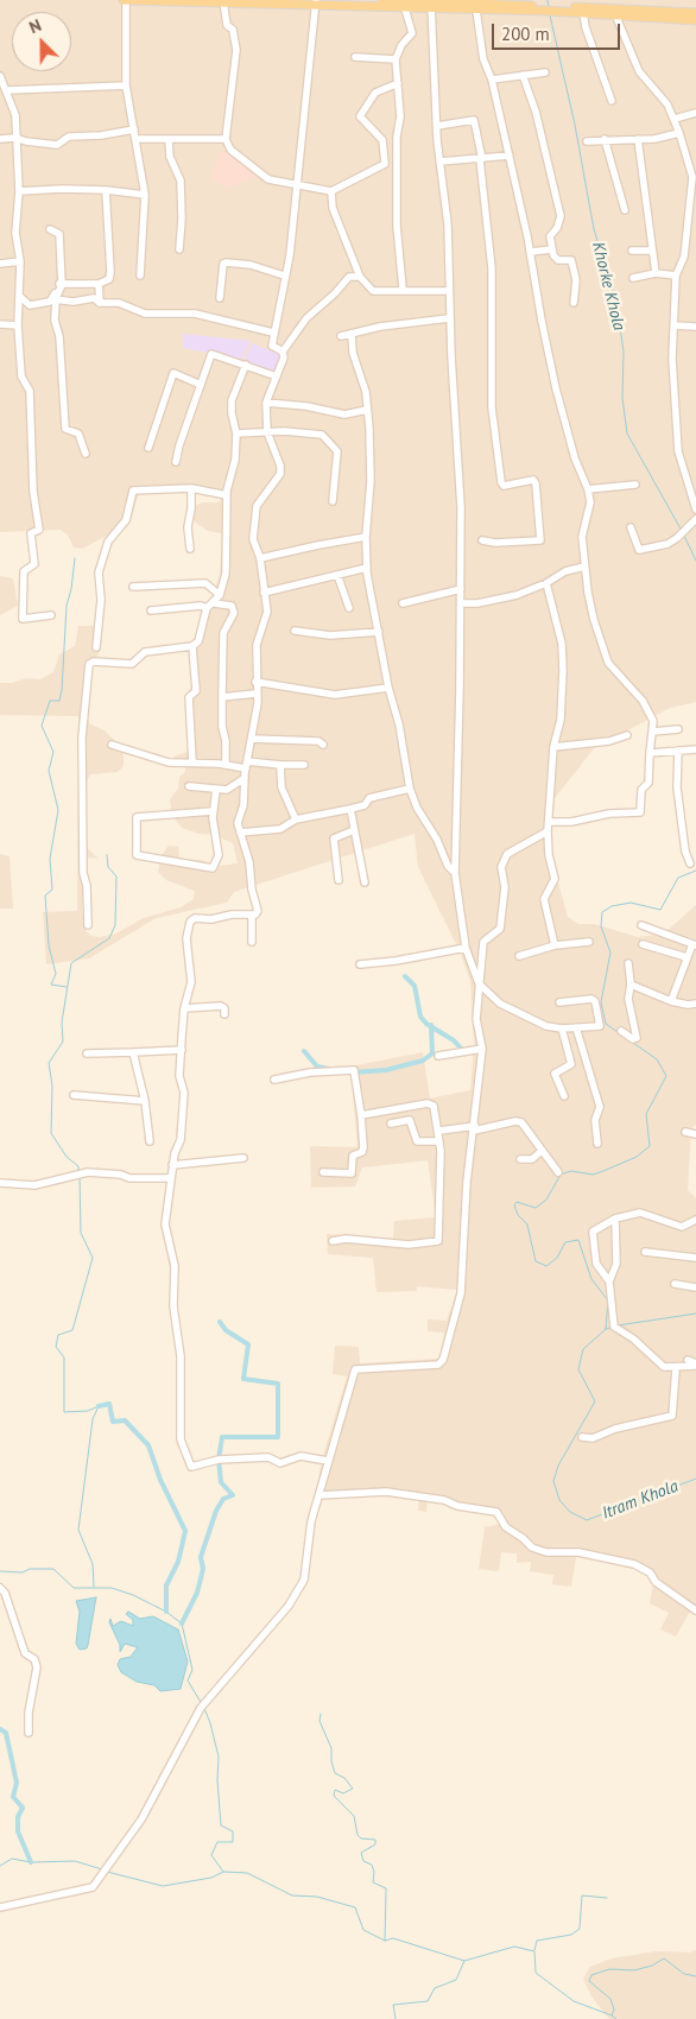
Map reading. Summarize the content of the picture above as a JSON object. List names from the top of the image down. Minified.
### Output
{"water":["Khorke Khola","Itram Khola"],"scale_bar":"200 m","north":"top left"}
